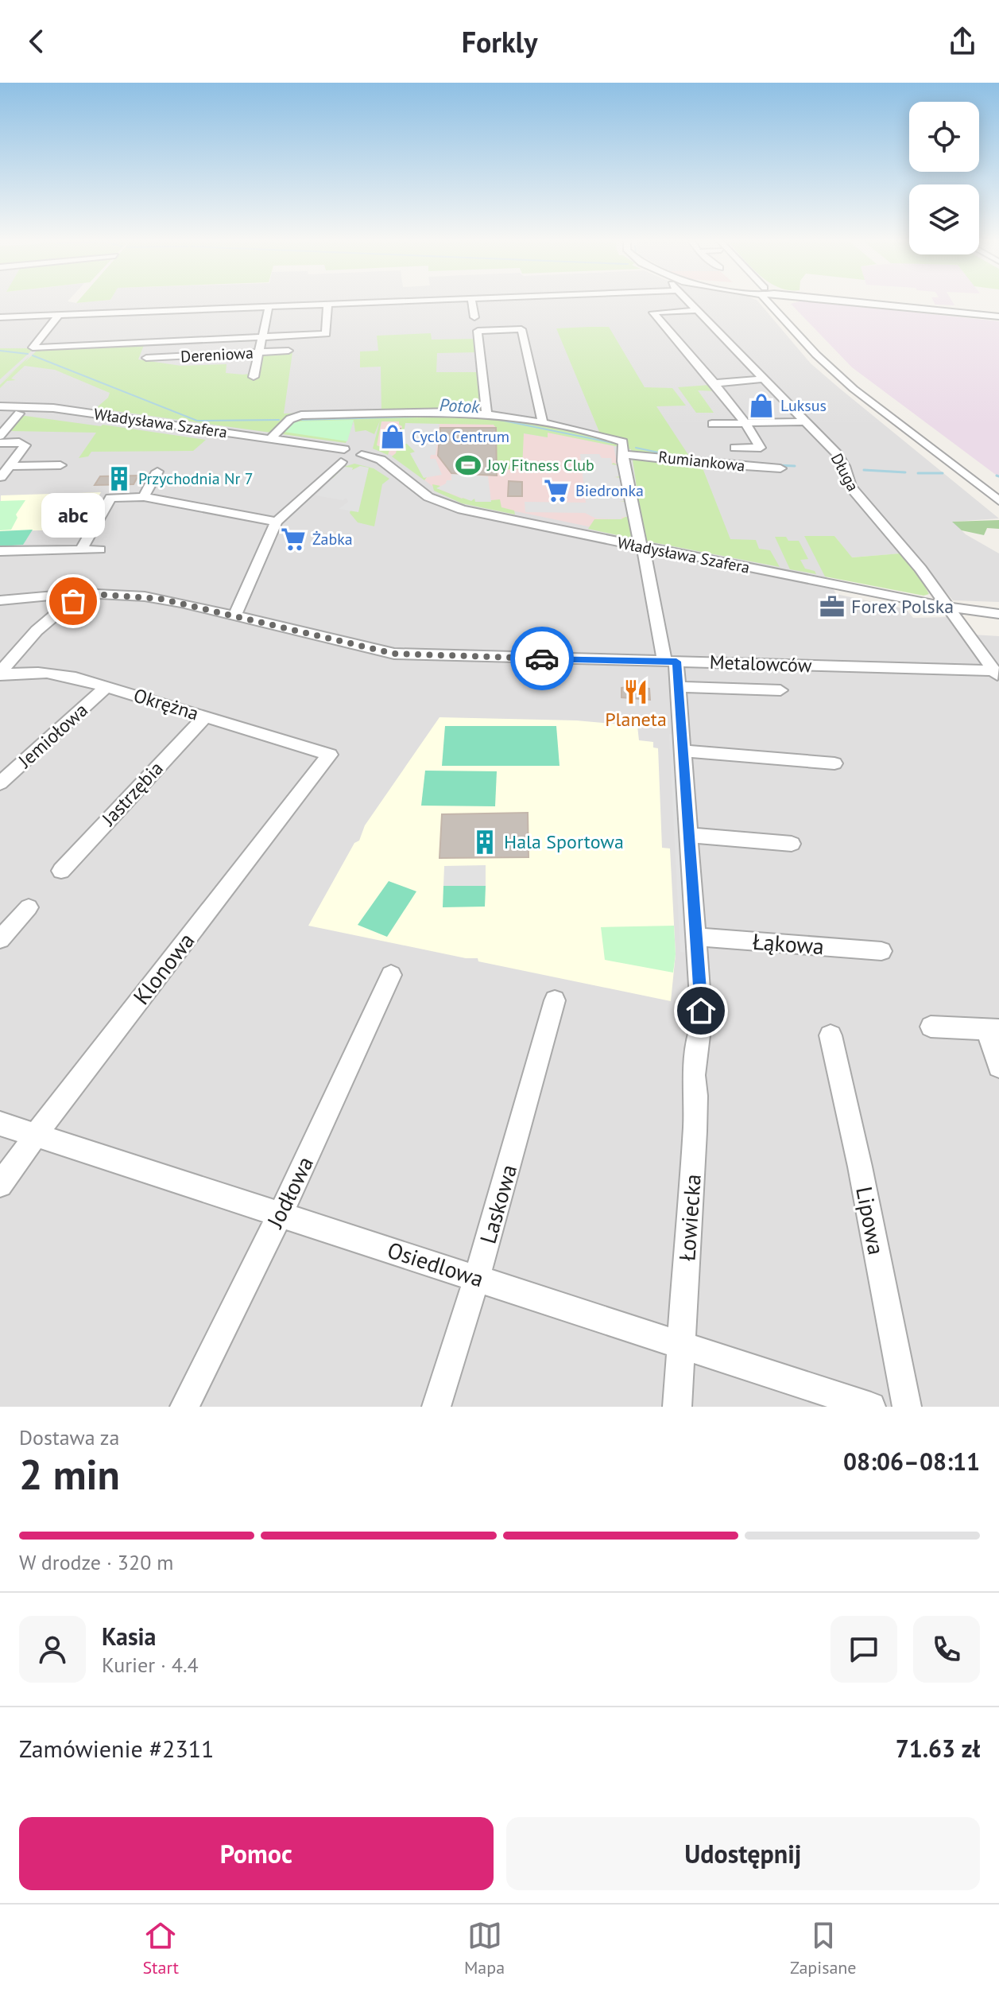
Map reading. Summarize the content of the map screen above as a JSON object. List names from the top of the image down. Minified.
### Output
{"streets":{"street":["Dereniowa","Władysława Szafera","Rumiankowa","Długa","Metalowców","Okrężna","Jemiołowa","Jastrzębia","Łąkowa","Klonowa","Jodłowa","Laskowa","Łowiecka","Lipowa","Osiedlowa"]},"crossings":[["Władysława Szafera","Długa"],["Długa","Metalowców"],["Okrężna","Jemiołowa"],["Okrężna","Jastrzębia"],["Okrężna","Klonowa"],["Łąkowa","Łowiecka"],["Klonowa","Osiedlowa"],["Jodłowa","Osiedlowa"],["Laskowa","Osiedlowa"],["Łowiecka","Osiedlowa"]],"water":["Potok"],"places":{"shop":["Luksus","Cyclo Centrum"],"sports":["Joy Fitness Club"],"building":["Przychodnia Nr 7","Hala Sportowa"],"supermarket":["Biedronka","Żabka"],"other":["abc"],"office":["Forex Polska"],"restaurant":["Planeta"]},"page":{"header":"Forkly","bubble":"abc","heading":["2 min","Dostawa za","08:06–08:11"],"panel":["Kasia","Kurier · 4.4","Zamówienie #2311","71.63 zł"],"bar":"W drodze · 320 m","buttons":["Pomoc","Udostępnij"],"tabs":["Start","Mapa","Zapisane"]}}
